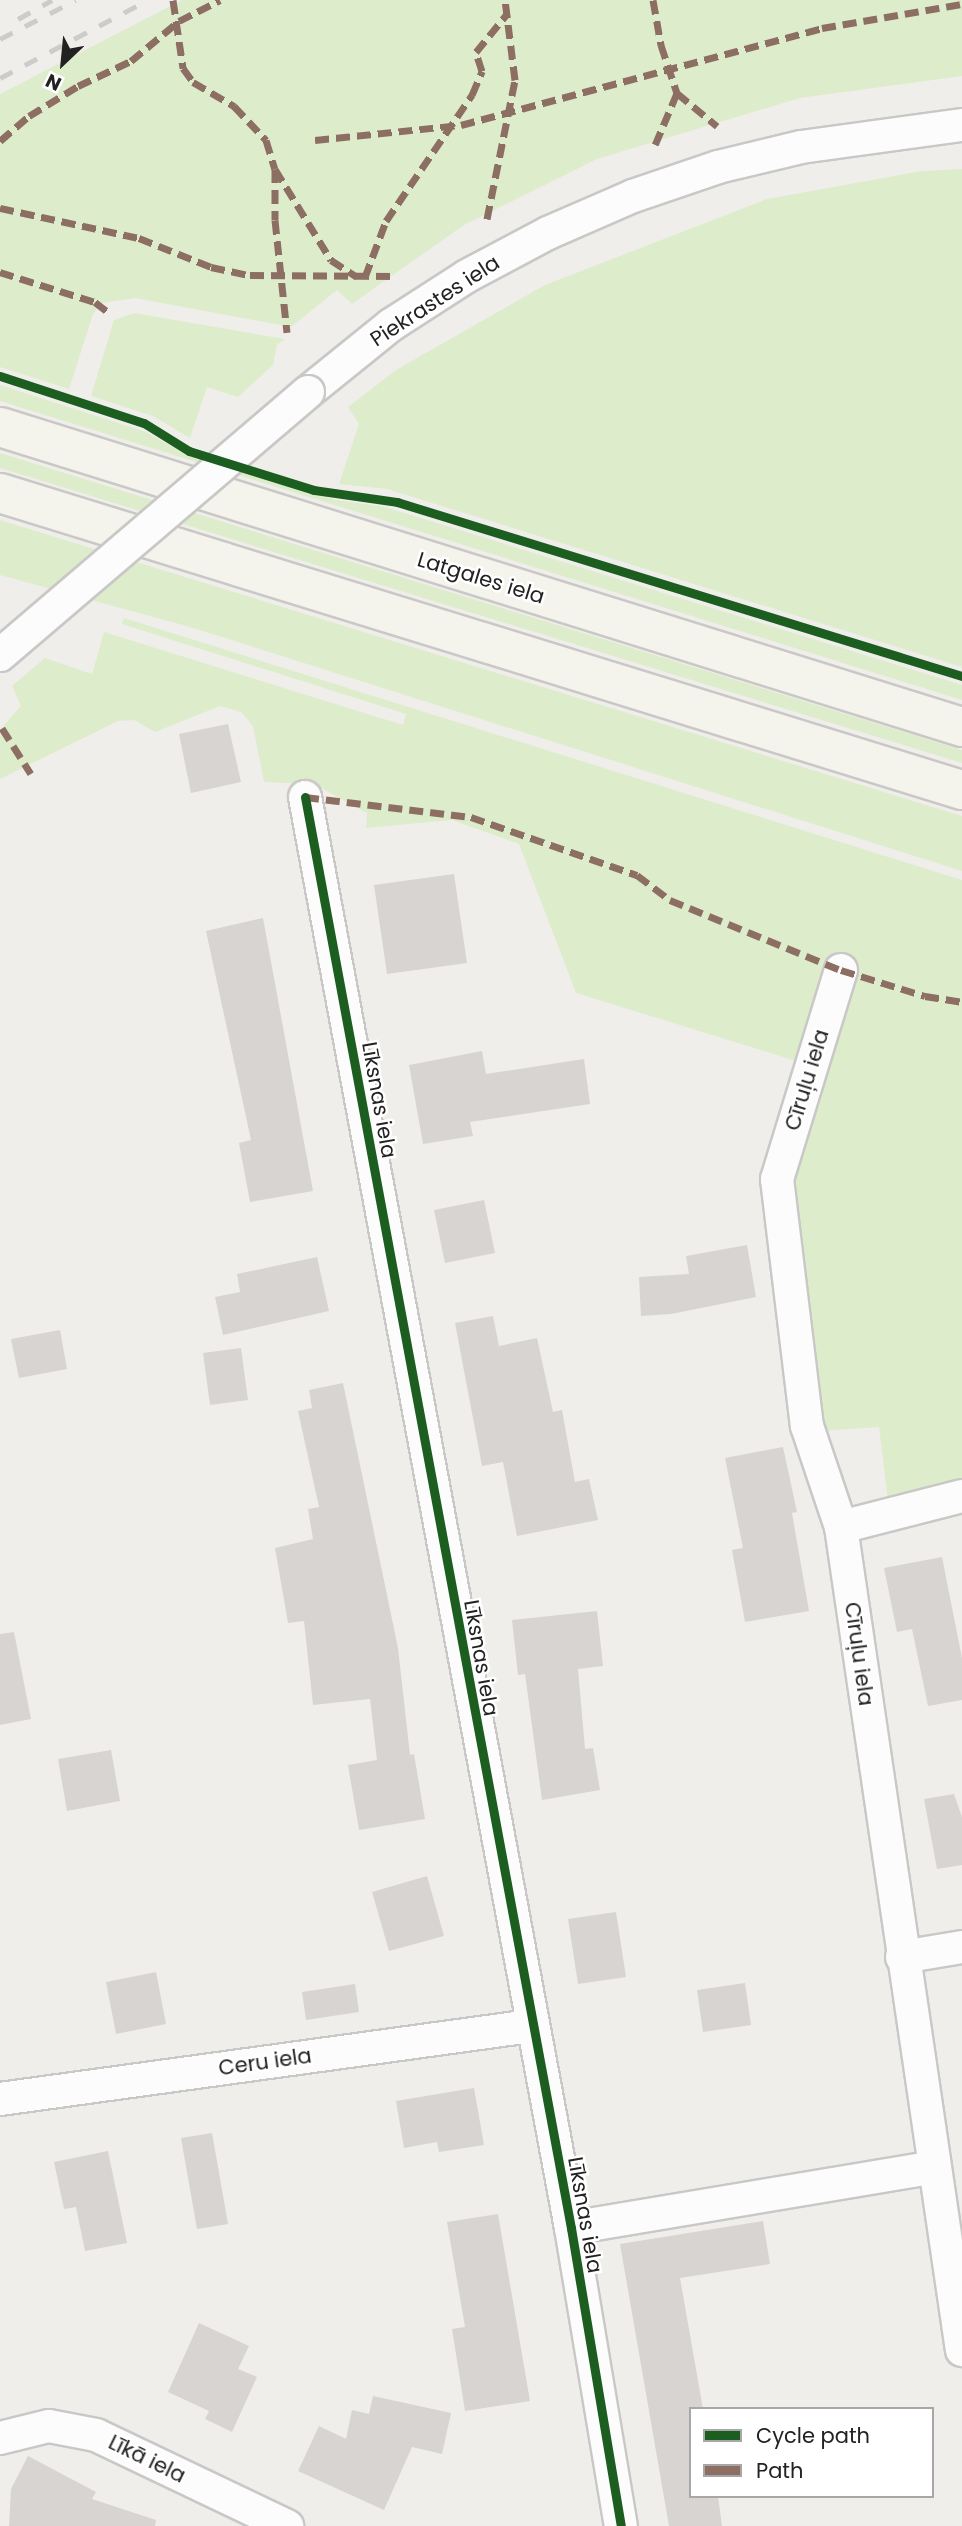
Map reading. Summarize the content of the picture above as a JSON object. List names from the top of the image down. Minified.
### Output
{"streets":{"street":["Piekrastes iela","Latgales iela","Cīruļu iela","Līksnas iela","Ceru iela","Līkā iela"]},"crossings":[["Līksnas iela","Ceru iela"]],"legend":["Cycle path","Path"],"north":"bottom left"}
